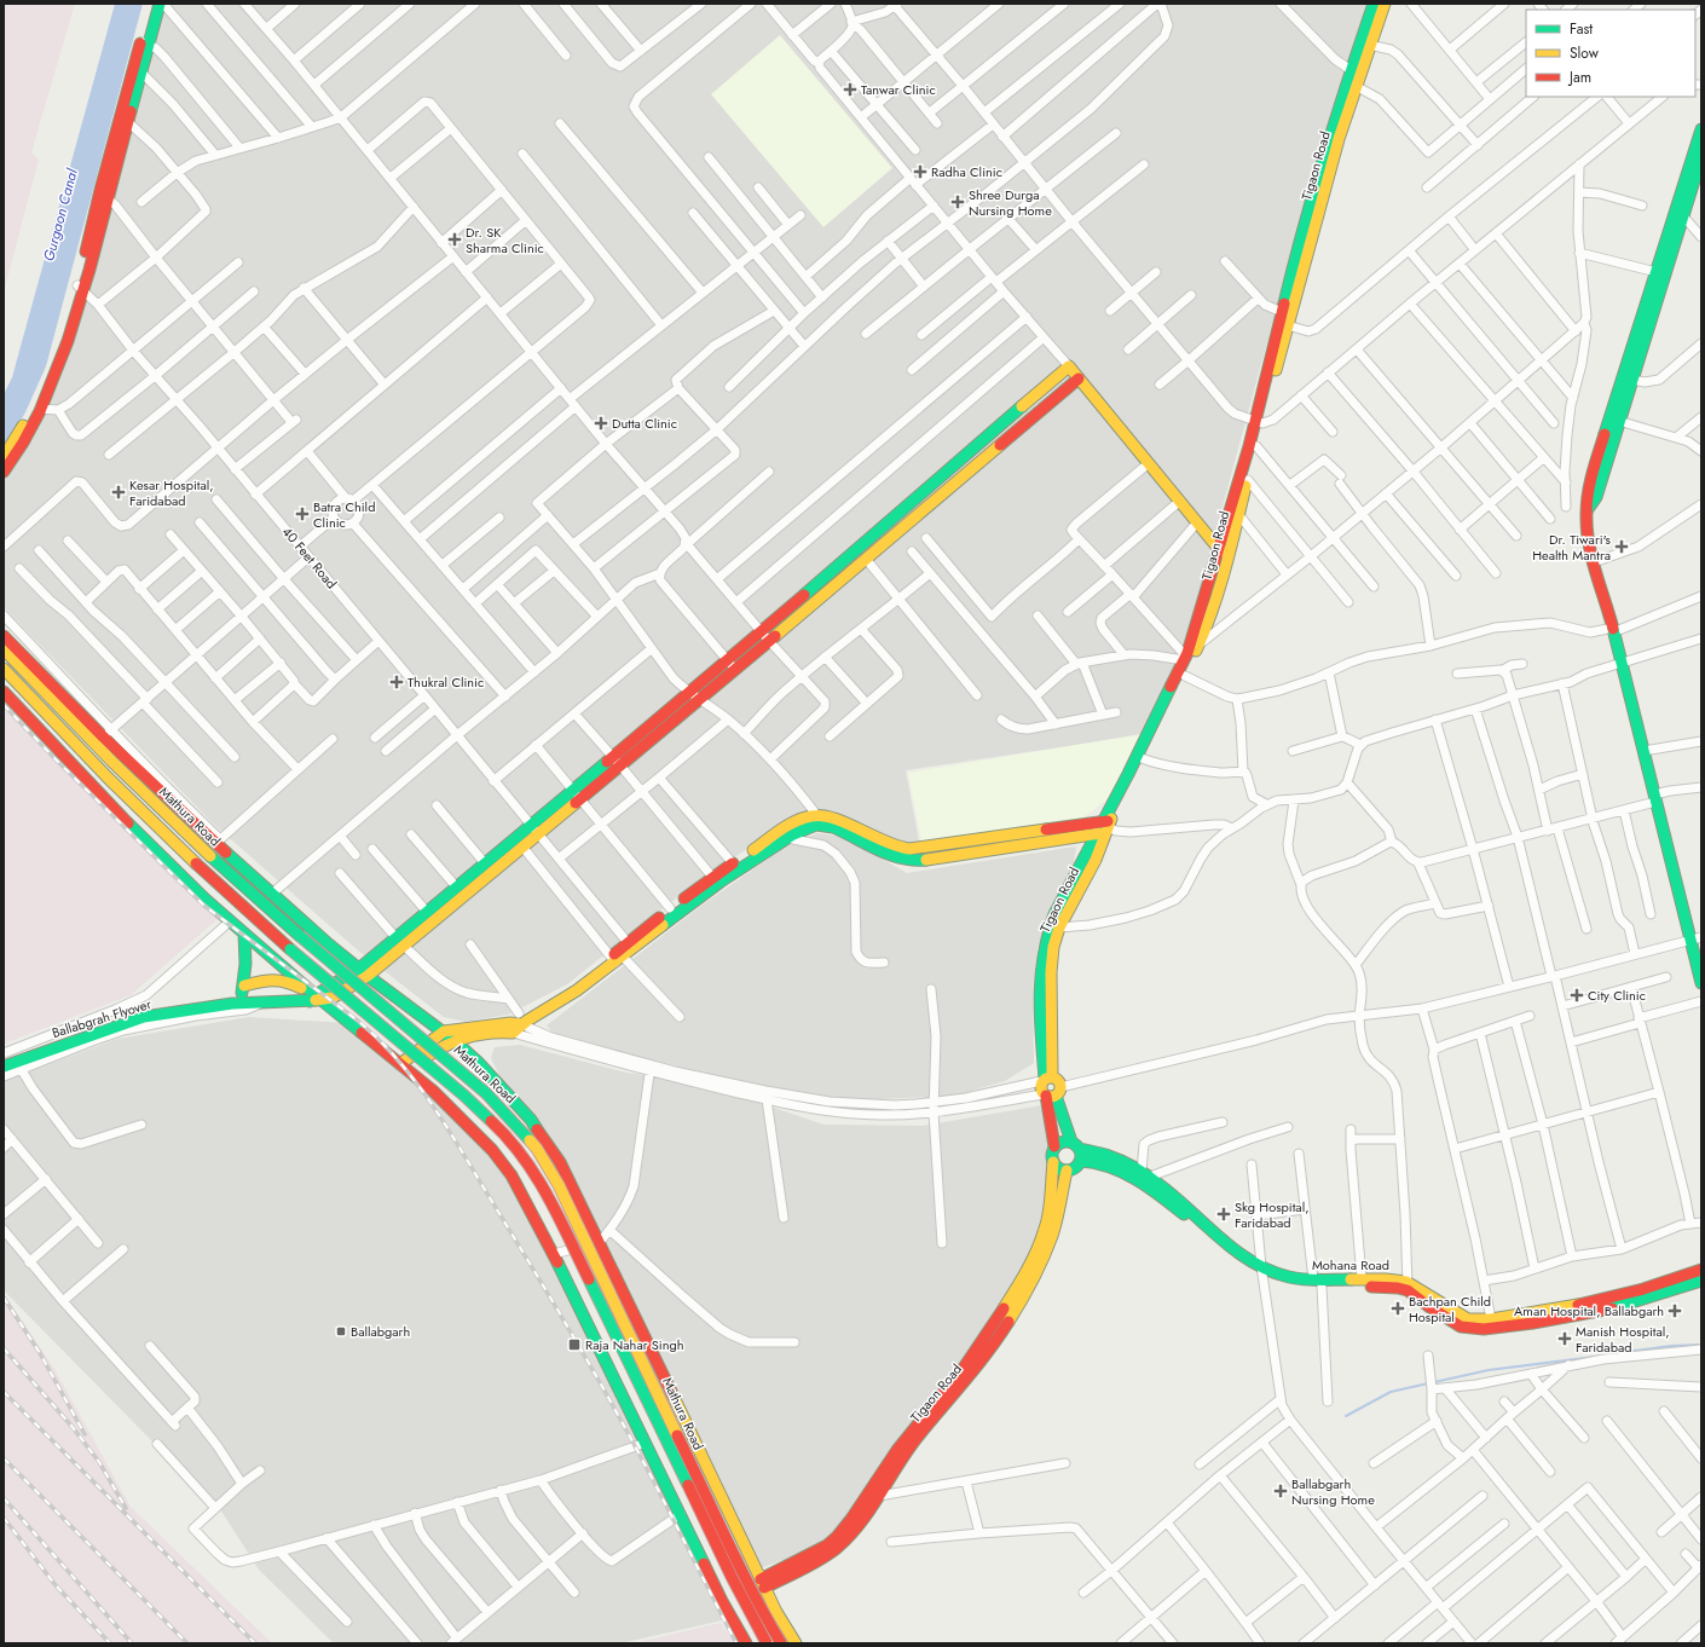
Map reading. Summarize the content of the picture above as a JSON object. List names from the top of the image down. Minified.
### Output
{"streets":{"main road":["Tigaon Road","Mathura Road","Ballabgrah Flyover","Mohana Road"],"street":["40 Feet Road"]},"crossings":[["Tigaon Road","Mohana Road"]],"water":["Gurgaon Canal"],"places":{"health":["Tanwar Clinic","Radha Clinic","Shree Durga Nursing Home","Dr. SK Sharma Clinic","Dutta Clinic","Kesar Hospital, Faridabad","Batra Child Clinic","Dr. Tiwari's Health Mantra","Thukral Clinic","City Clinic","Skg Hospital, Faridabad","Bachpan Child Hospital","Aman Hospital, Ballabgarh","Manish Hospital, Faridabad","Ballabgarh Nursing Home"],"transit":["Ballabgarh","Raja Nahar Singh"]},"legend":["Fast","Slow","Jam"]}
